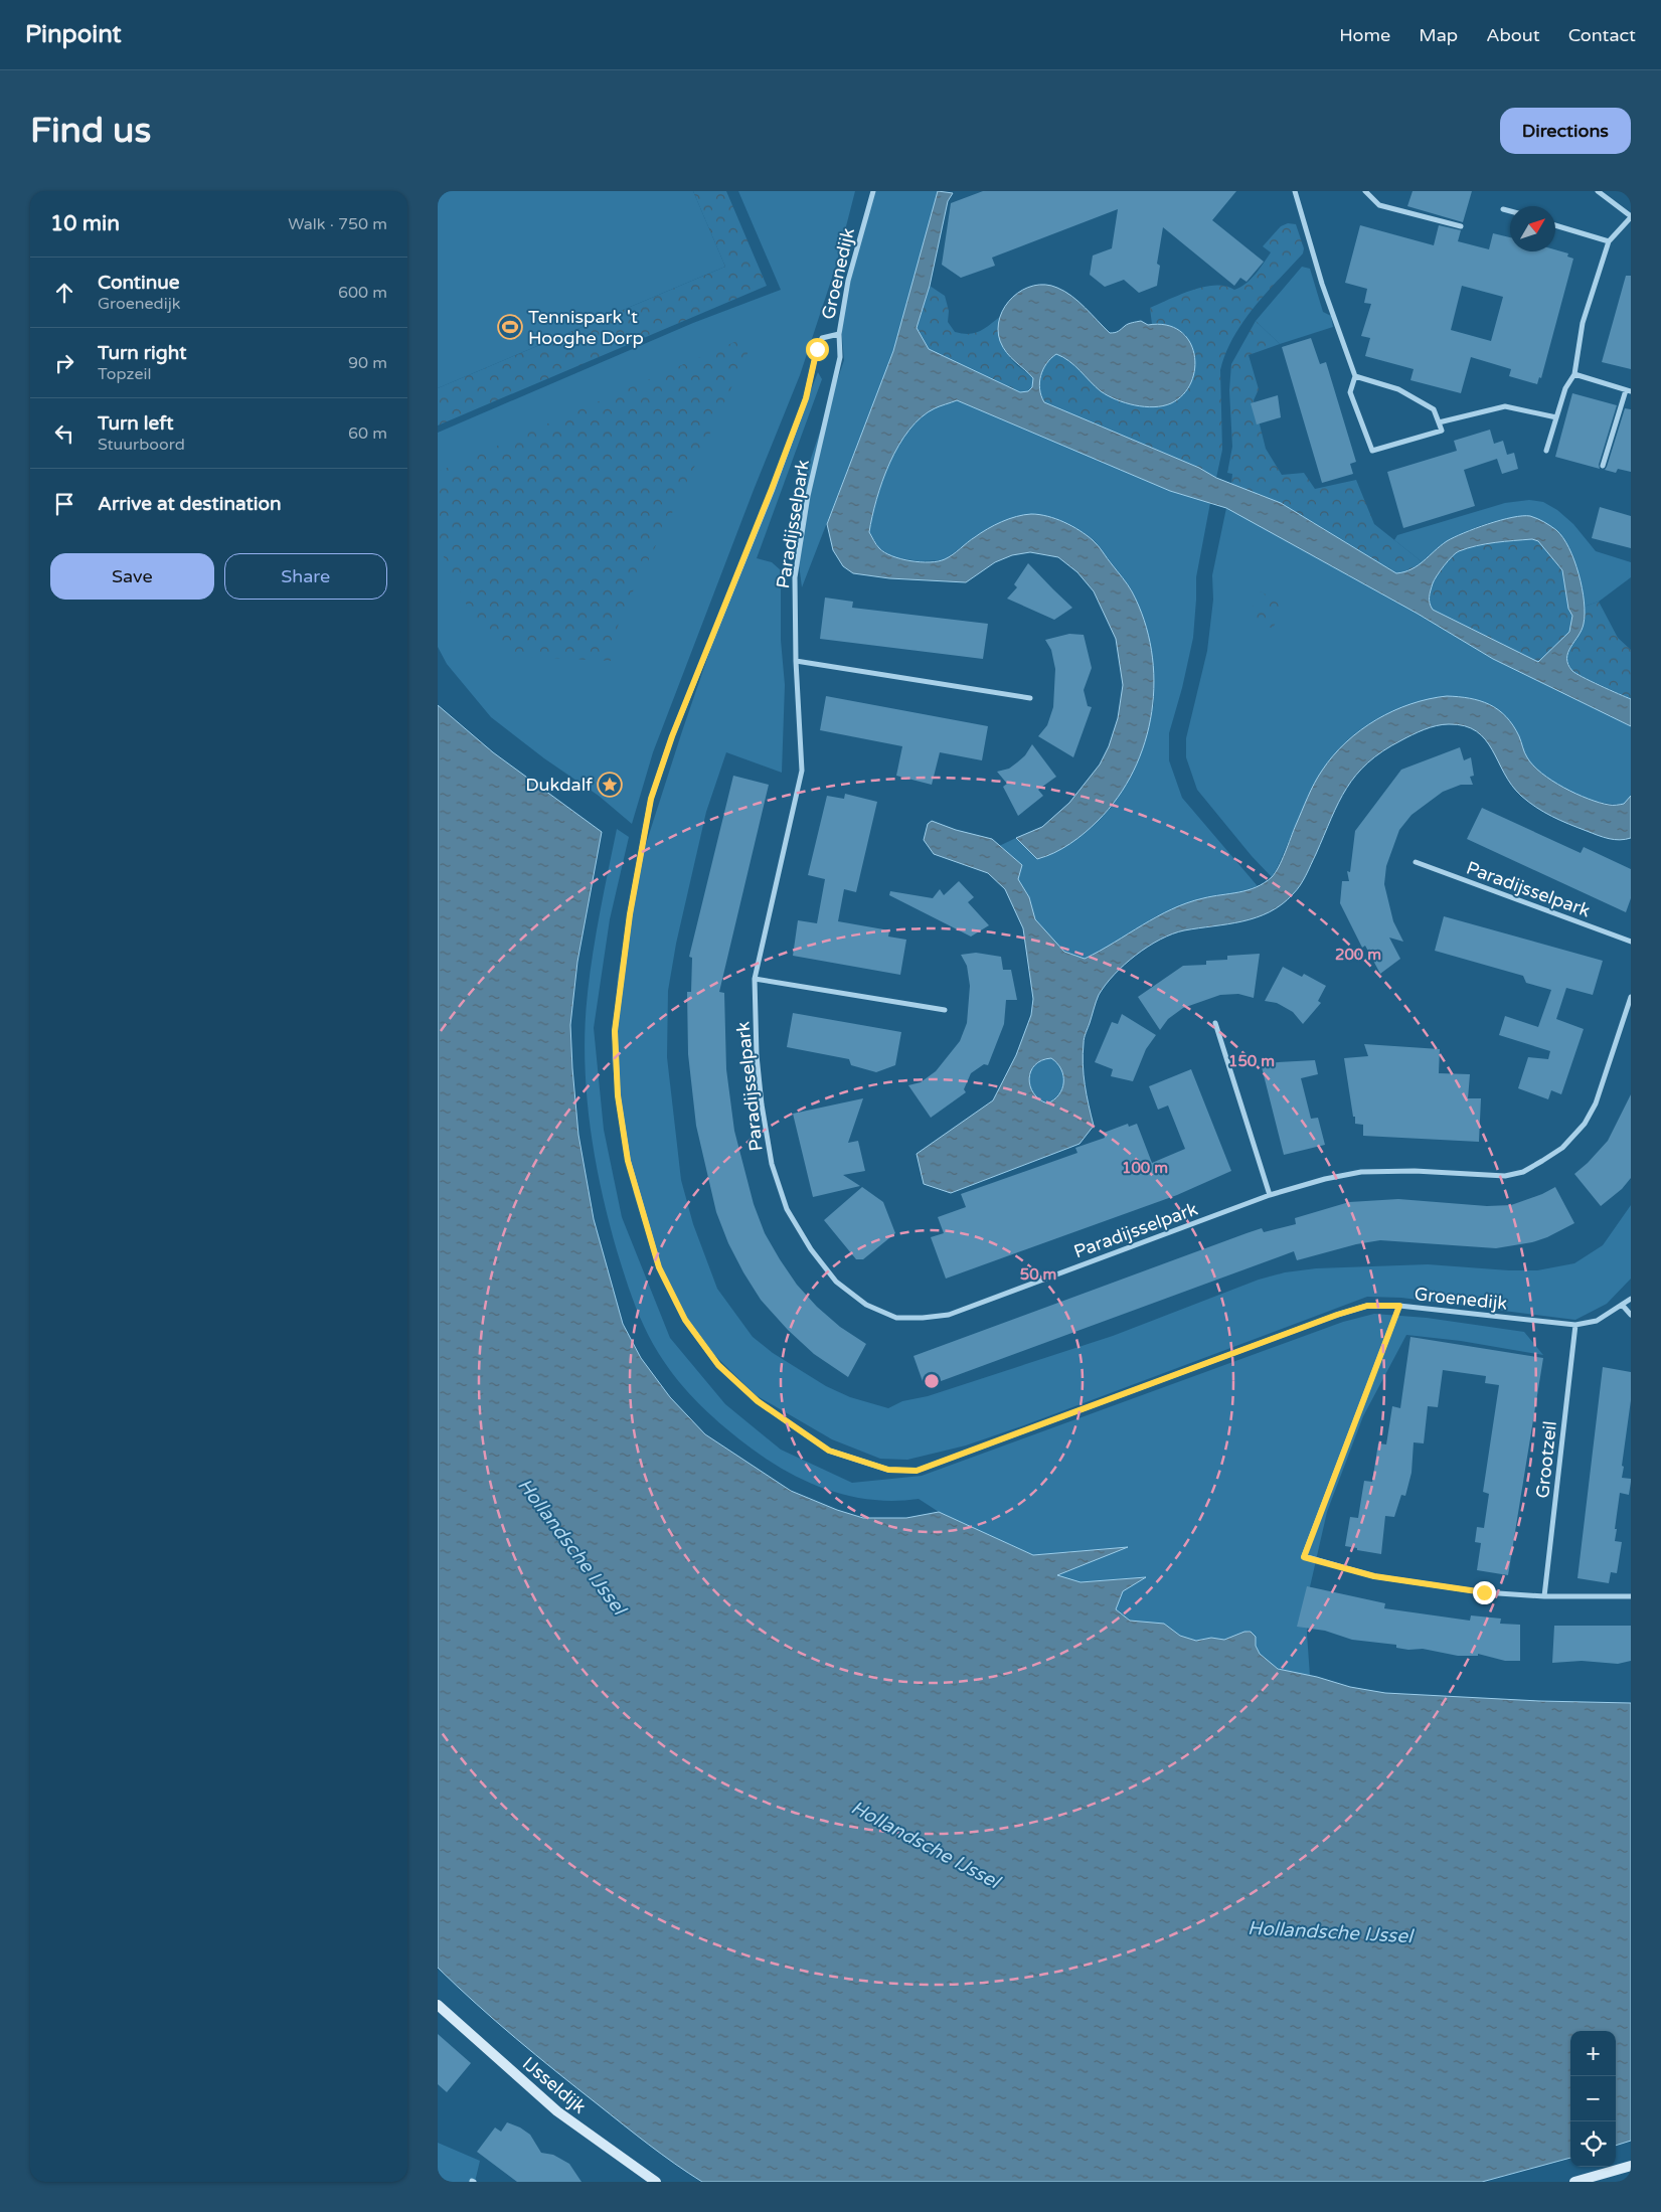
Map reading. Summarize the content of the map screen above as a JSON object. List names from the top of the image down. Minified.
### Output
{"streets":{"street":["Groenedijk","Paradijsselpark","Grootzeil","IJsseldijk"]},"crossings":[["Groenedijk","Paradijsselpark"],["Groenedijk","Grootzeil"]],"water":["Hollandsche IJssel"],"places":{"sports":["Tennispark 't Hooghe Dorp"],"place":["Dukdalf"]},"north":"top right","page":{"header":"Pinpoint","nav":["Home","Map","About","Contact"],"buttons":["Directions",["Save","Share"]],"title":"Find us","heading":["10 min","Walk · 750 m"],"list":[["Continue","Groenedijk","600 m"],["Turn right","Topzeil","90 m"],["Turn left","Stuurboord","60 m"],"Arrive at destination"],"map_buttons":["+","−"]},"rings":["200 m","150 m","100 m","50 m"]}
